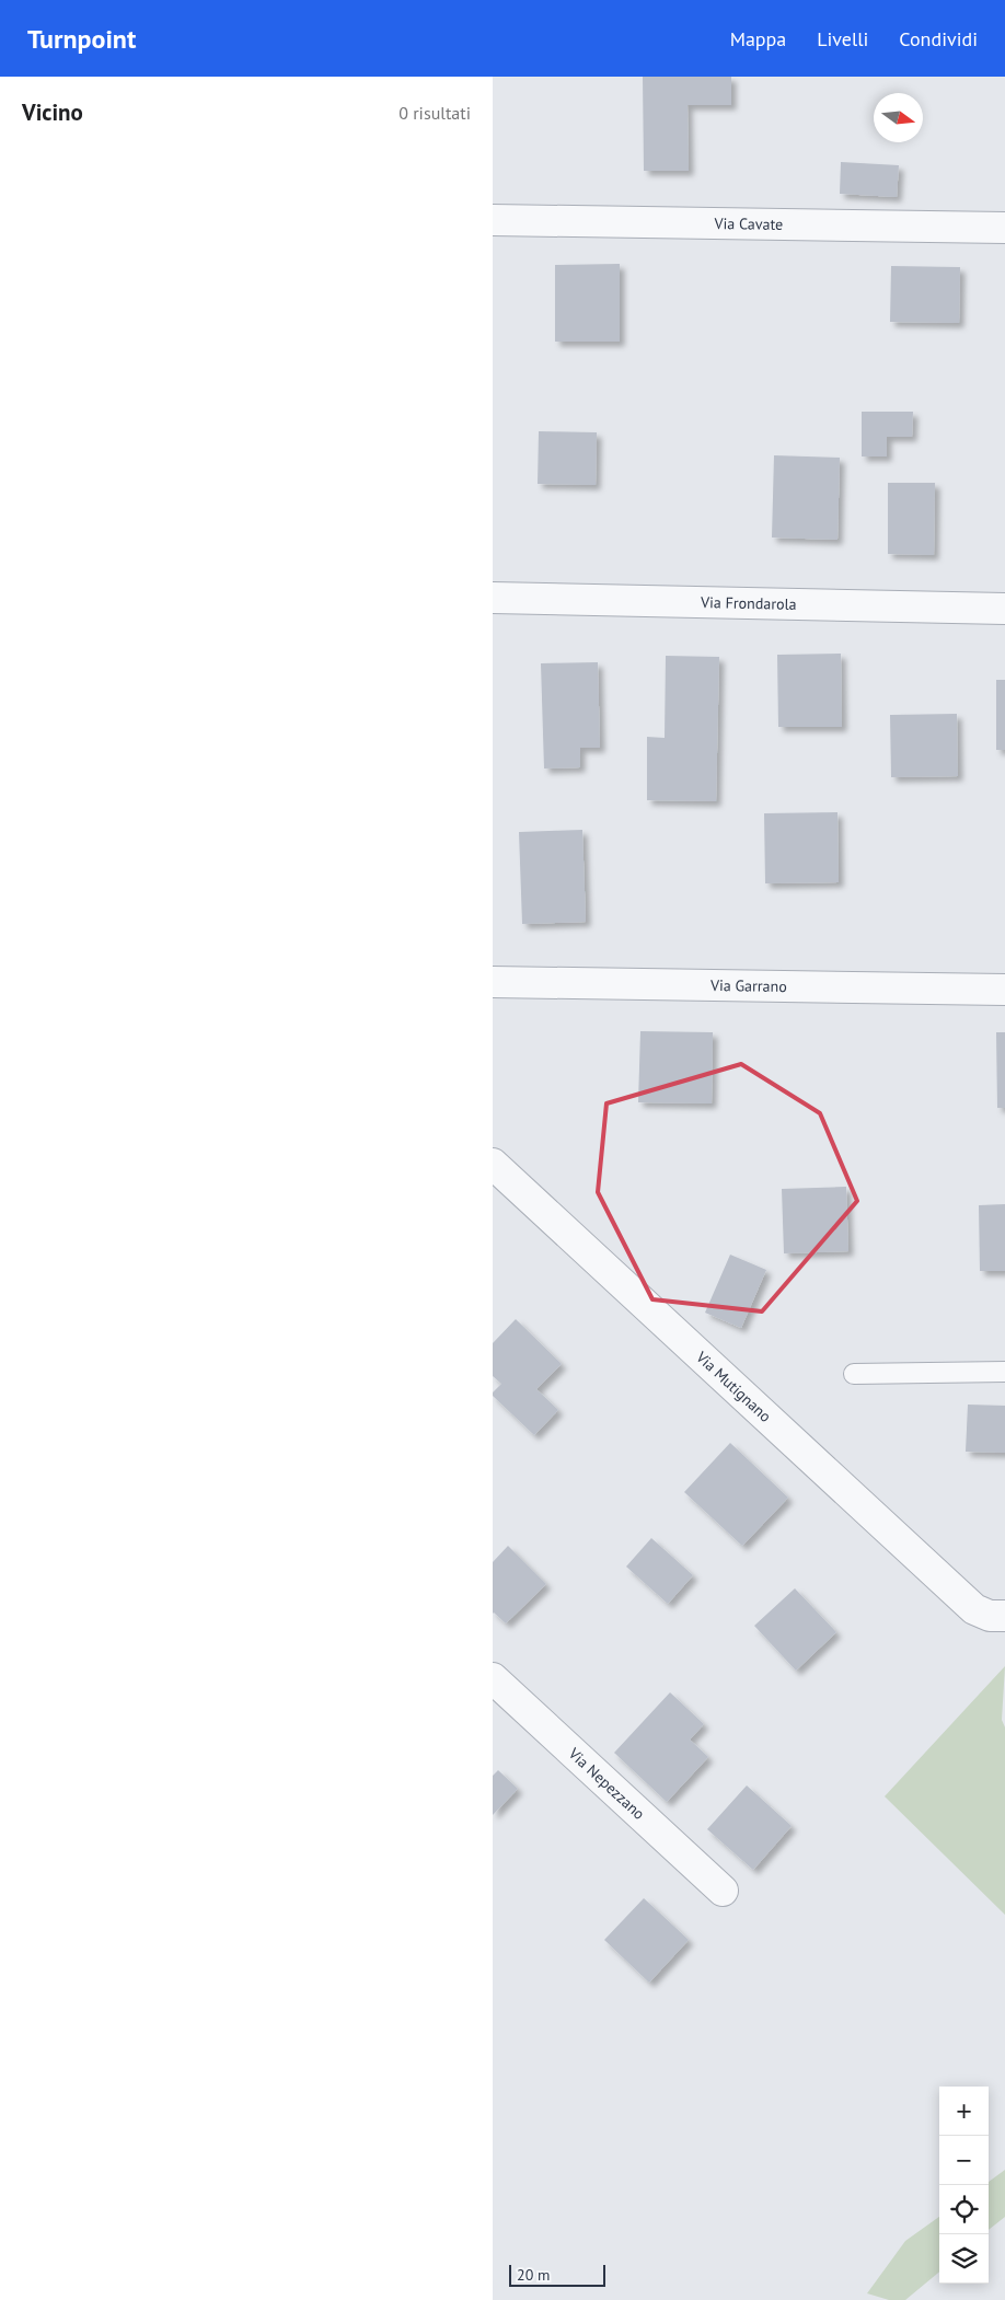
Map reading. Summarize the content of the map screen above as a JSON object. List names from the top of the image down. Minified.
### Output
{"streets":{"street":["Via Cavate","Via Frondarola","Via Garrano","Via Mutignano","Via Nepezzano"]},"scale_bar":"20 m","north":"right","page":{"header":"Turnpoint","nav":["Mappa","Livelli","Condividi"],"heading":["Vicino","0 risultati"],"map_buttons":["+","−"],"scale":"20 m"}}
